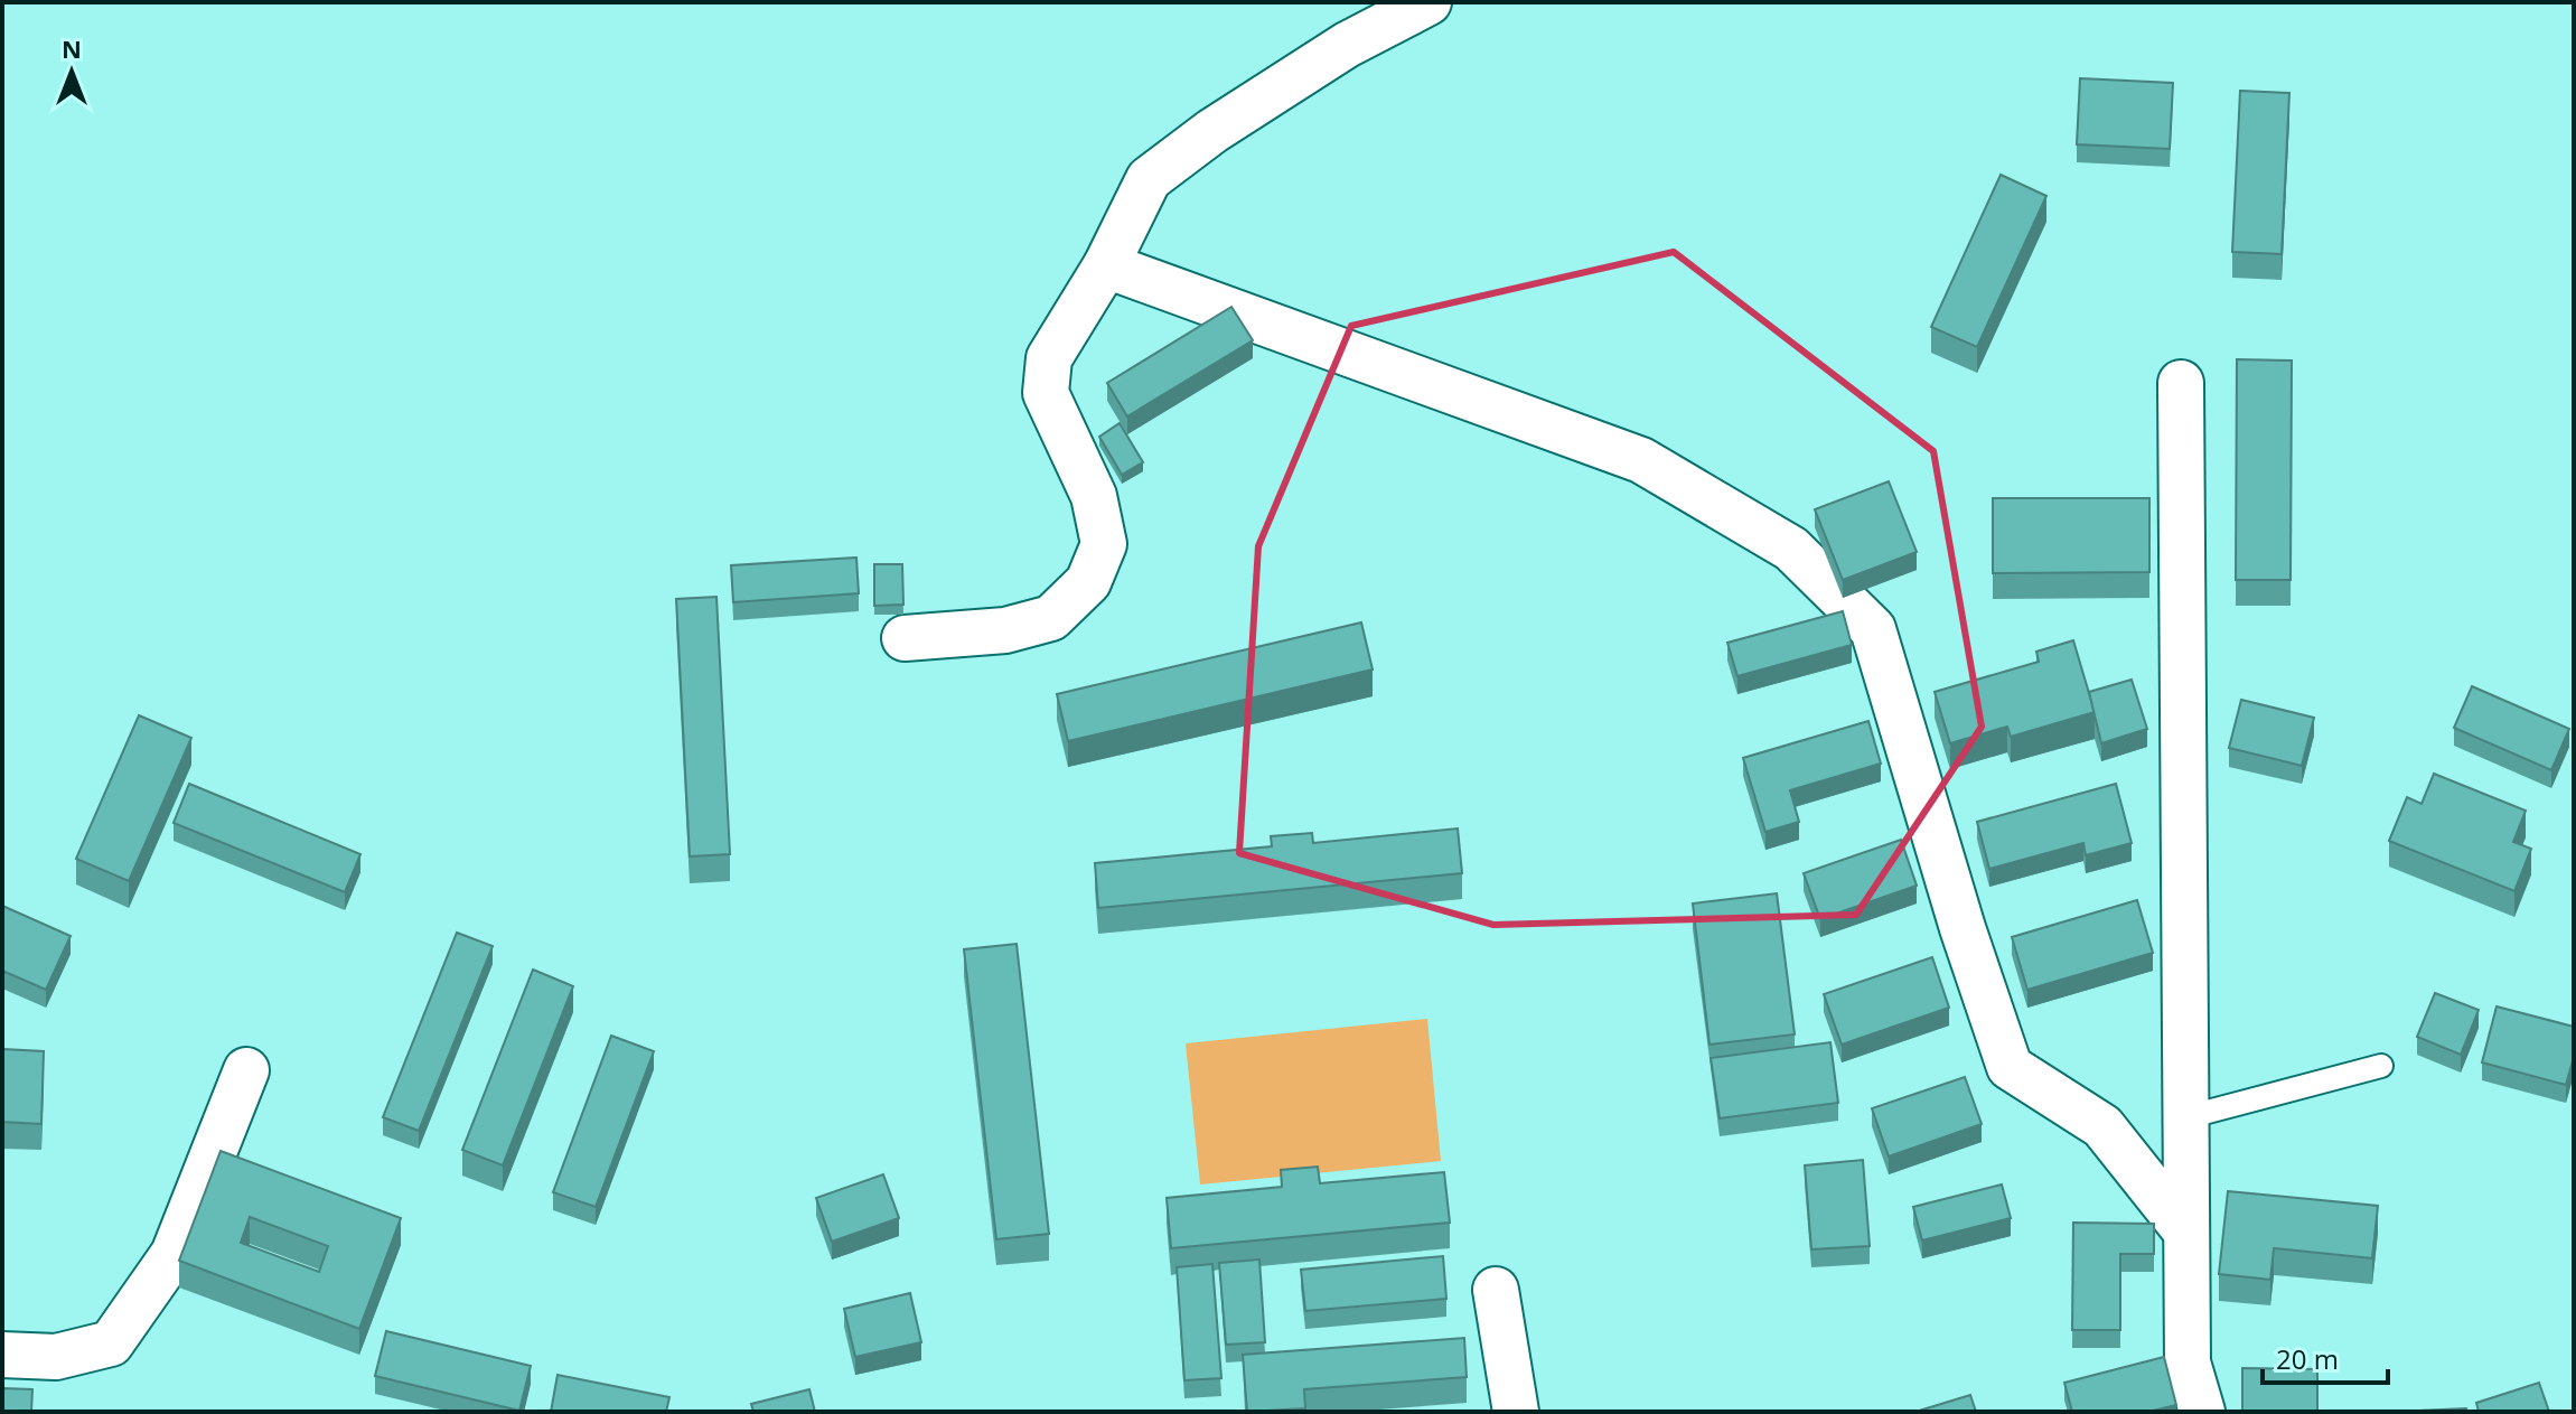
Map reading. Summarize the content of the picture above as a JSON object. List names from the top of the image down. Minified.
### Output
{"scale_bar":"20 m","north":"top"}
